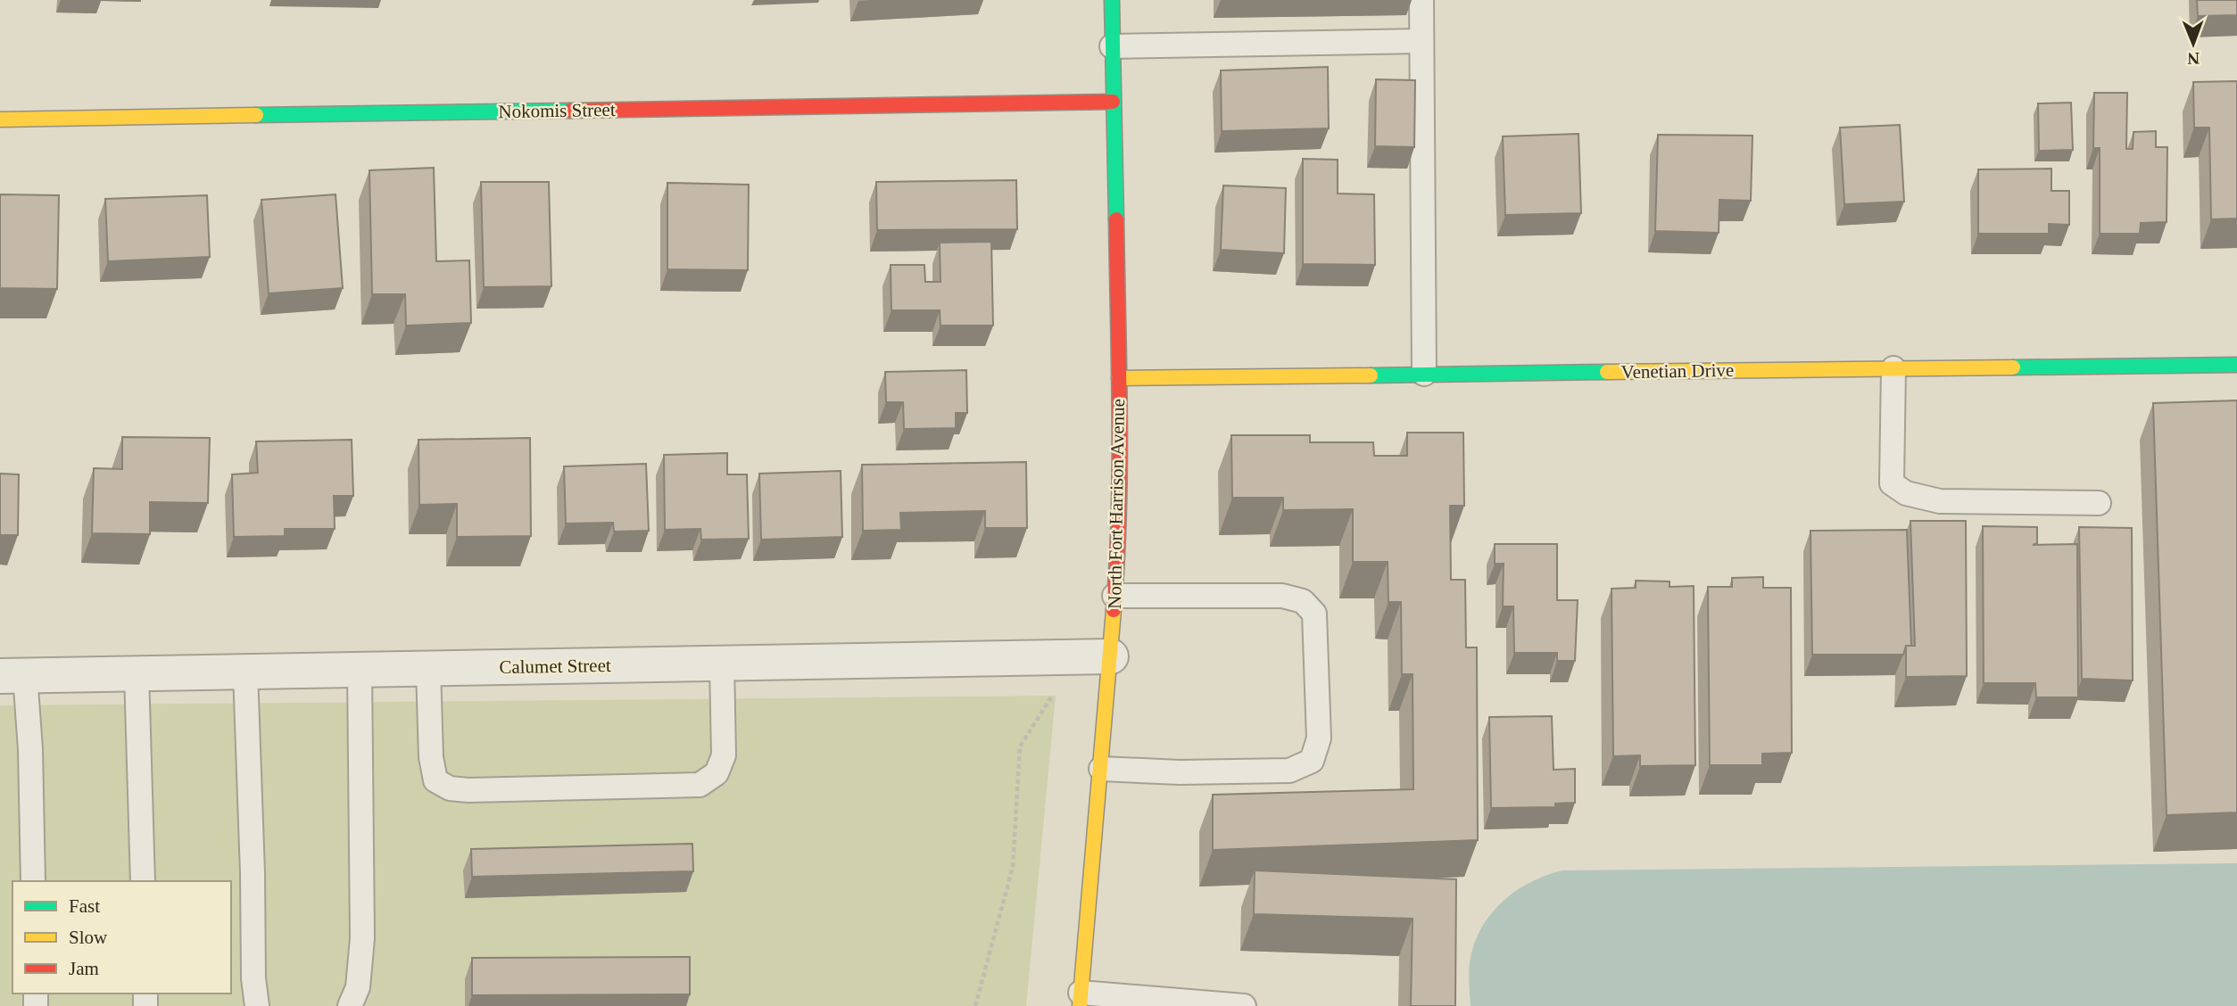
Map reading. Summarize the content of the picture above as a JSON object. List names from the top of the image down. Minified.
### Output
{"streets":{"street":["Nokomis Street","Venetian Drive","North Fort Harrison Avenue","Calumet Street"]},"crossings":[["Nokomis Street","North Fort Harrison Avenue"],["Venetian Drive","North Fort Harrison Avenue"],["North Fort Harrison Avenue","Calumet Street"]],"legend":["Fast","Slow","Jam"],"north":"bottom"}
